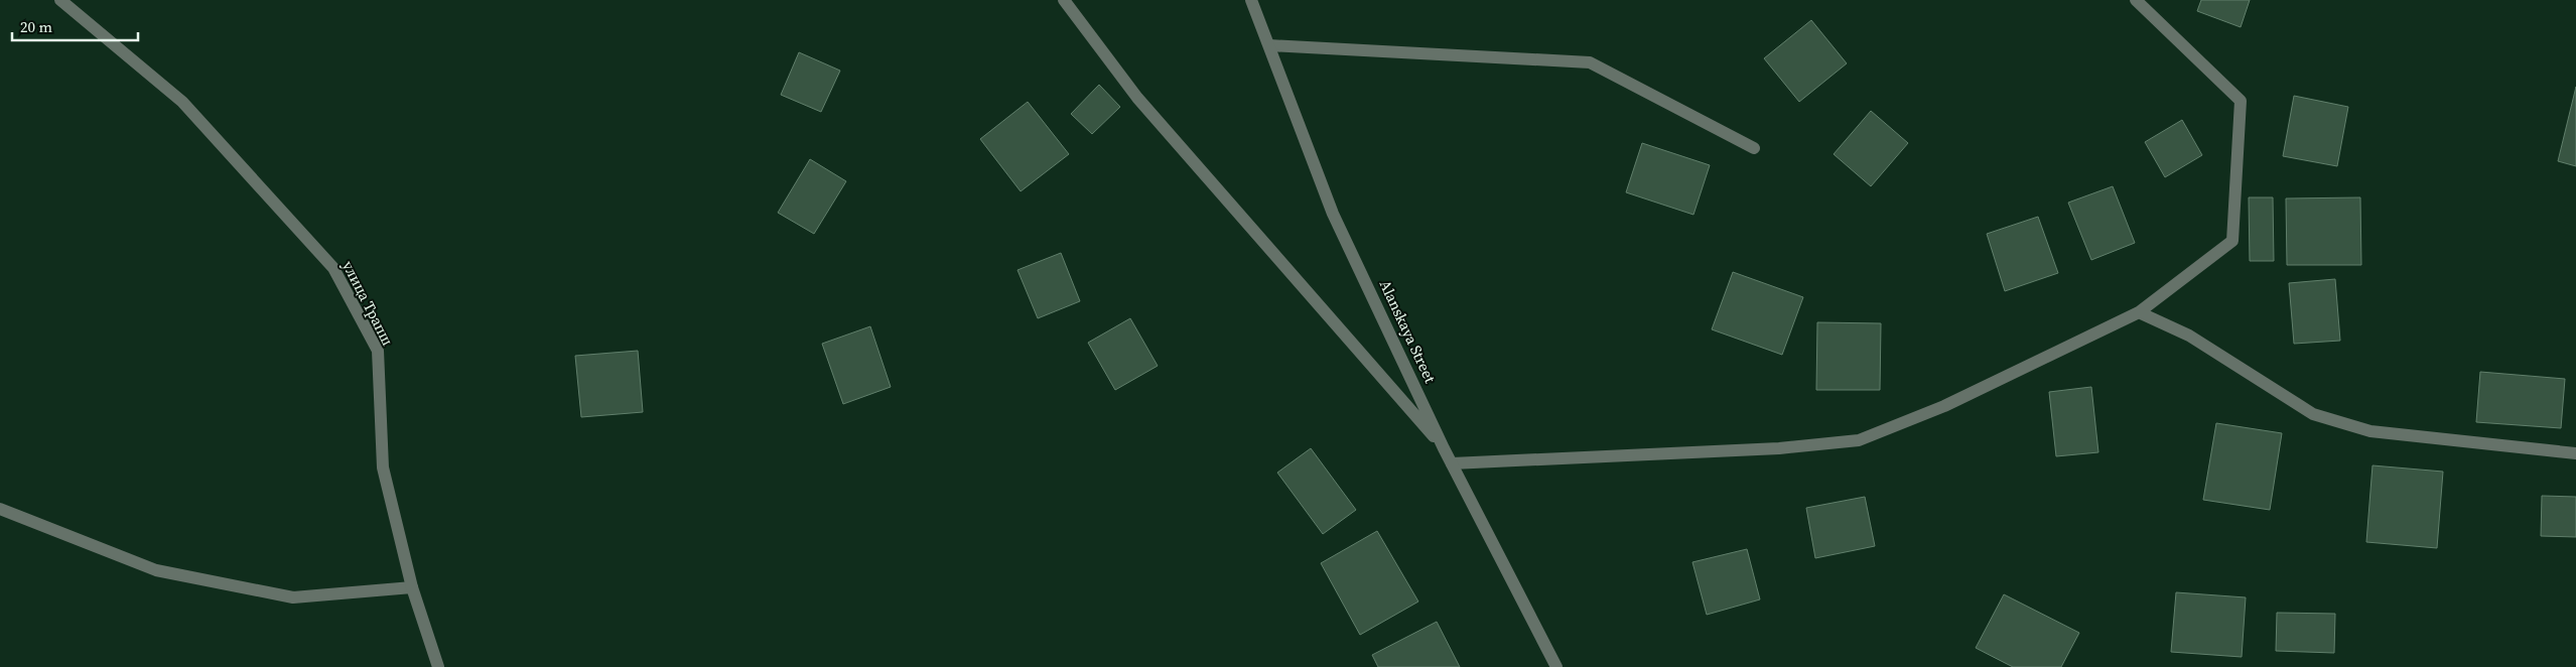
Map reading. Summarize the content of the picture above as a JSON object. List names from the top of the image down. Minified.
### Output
{"streets":{"street":["улица Трапш","Alanskaya Street"]},"scale_bar":"20 m"}
